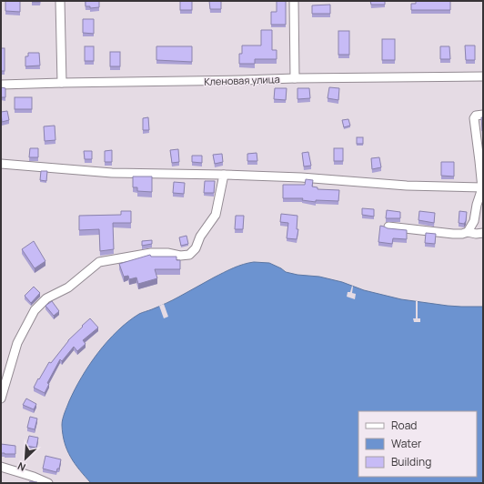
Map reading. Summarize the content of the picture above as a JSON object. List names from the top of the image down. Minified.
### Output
{"streets":{"street":["Кленовая улица"]},"legend":["Road","Water","Building"],"north":"bottom left"}
